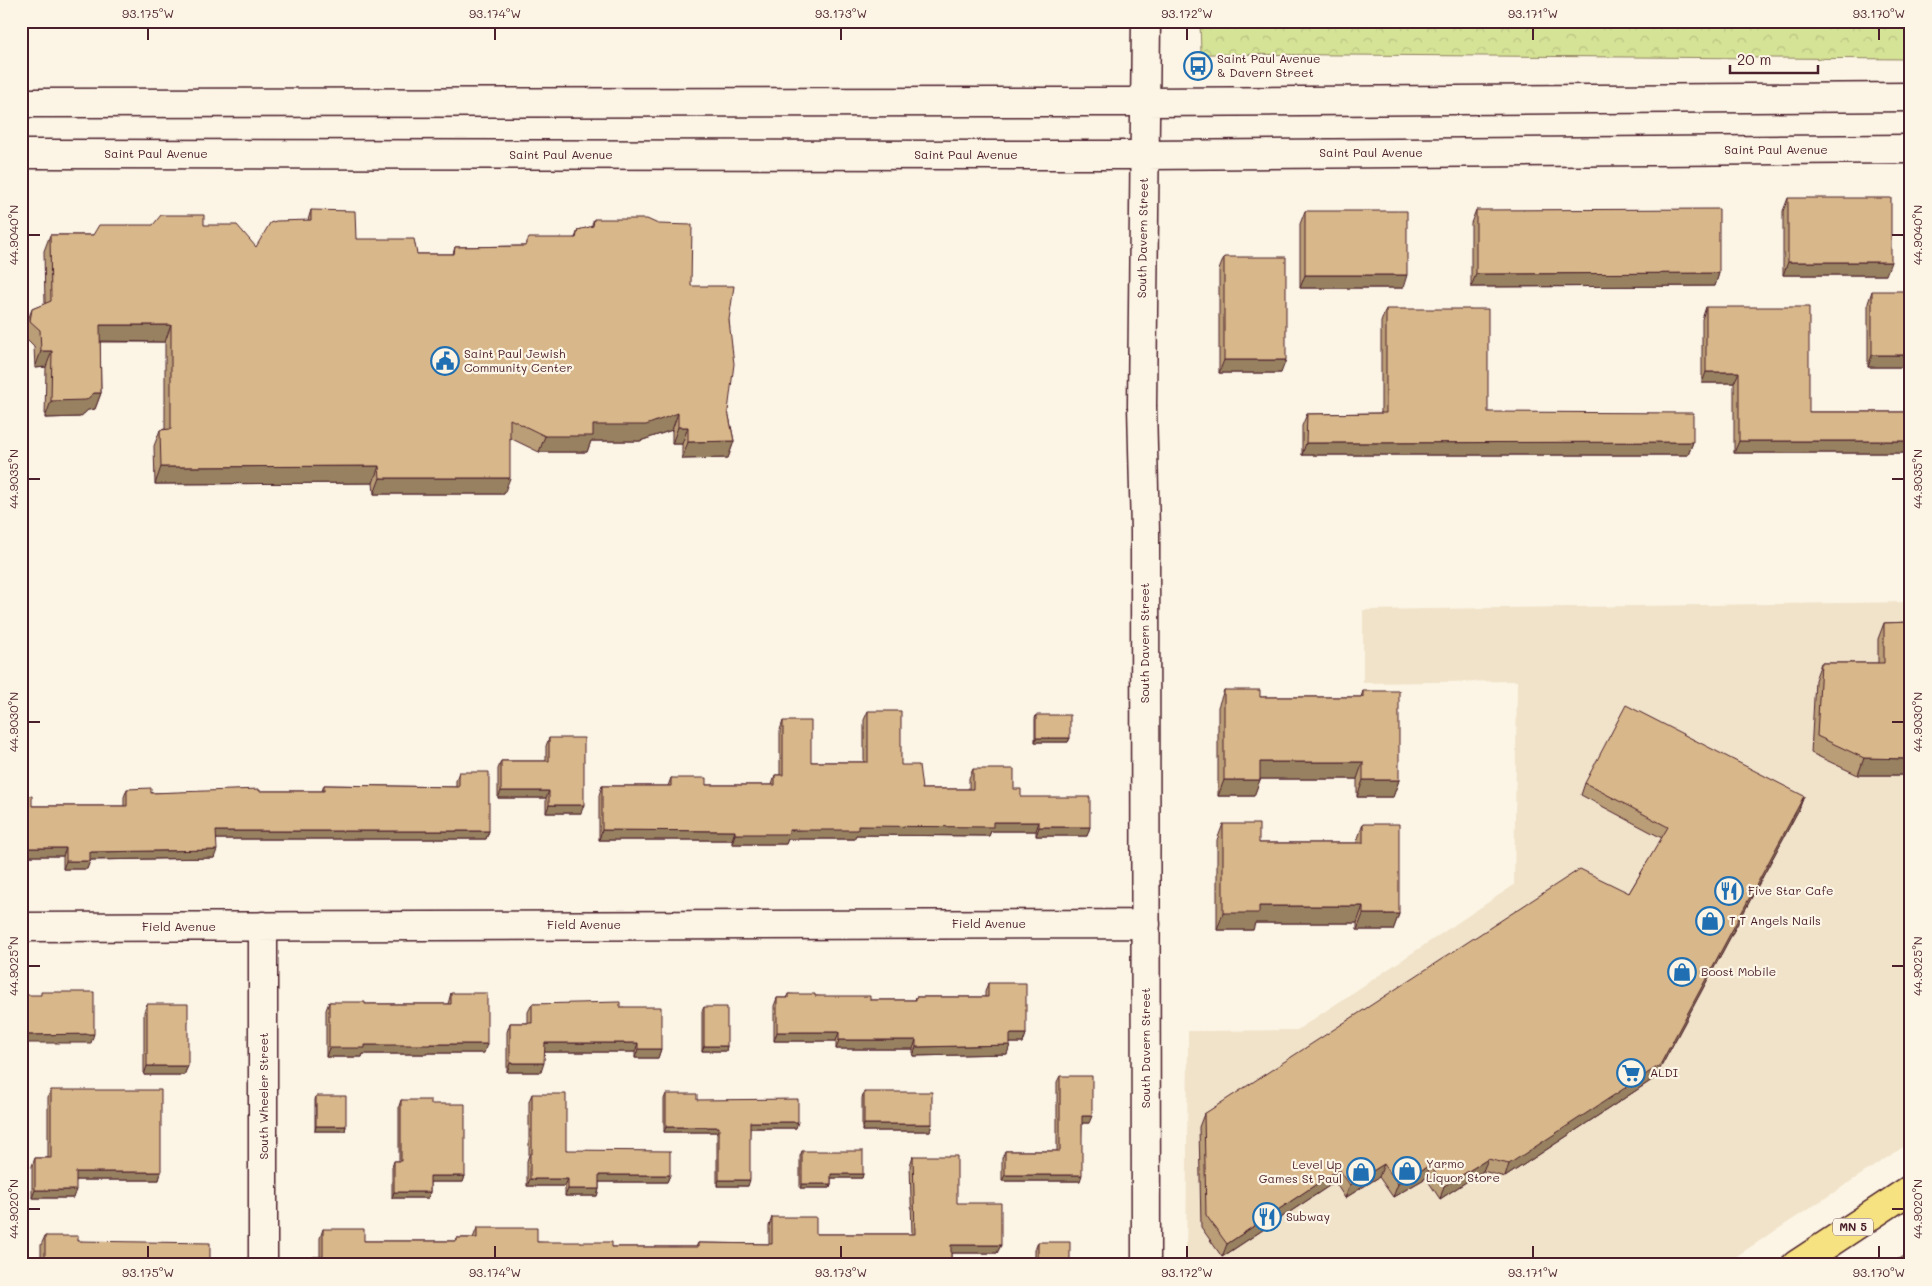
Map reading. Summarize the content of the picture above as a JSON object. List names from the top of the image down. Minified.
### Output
{"streets":{"main road":["MN 5"],"street":["Saint Paul Avenue","South Davern Street","Field Avenue","South Wheeler Street"]},"crossings":[["Saint Paul Avenue","South Davern Street"],["South Davern Street","Field Avenue"],["Field Avenue","South Wheeler Street"]],"places":{"bus stop":["Saint Paul Avenue & Davern Street"],"public building":["Saint Paul Jewish Community Center"],"restaurant":["Five Star Cafe","Subway"],"shop":["T T Angels Nails","Boost Mobile","Yarmo Liquor Store","Level Up Games St Paul"],"supermarket":["ALDI"]},"scale_bar":"20 m","coordinates":["93.175°W","93.174°W","93.173°W","93.172°W","93.171°W","93.170°W","44.9040°N","44.9035°N","44.9030°N","44.9025°N","44.9020°N"]}
